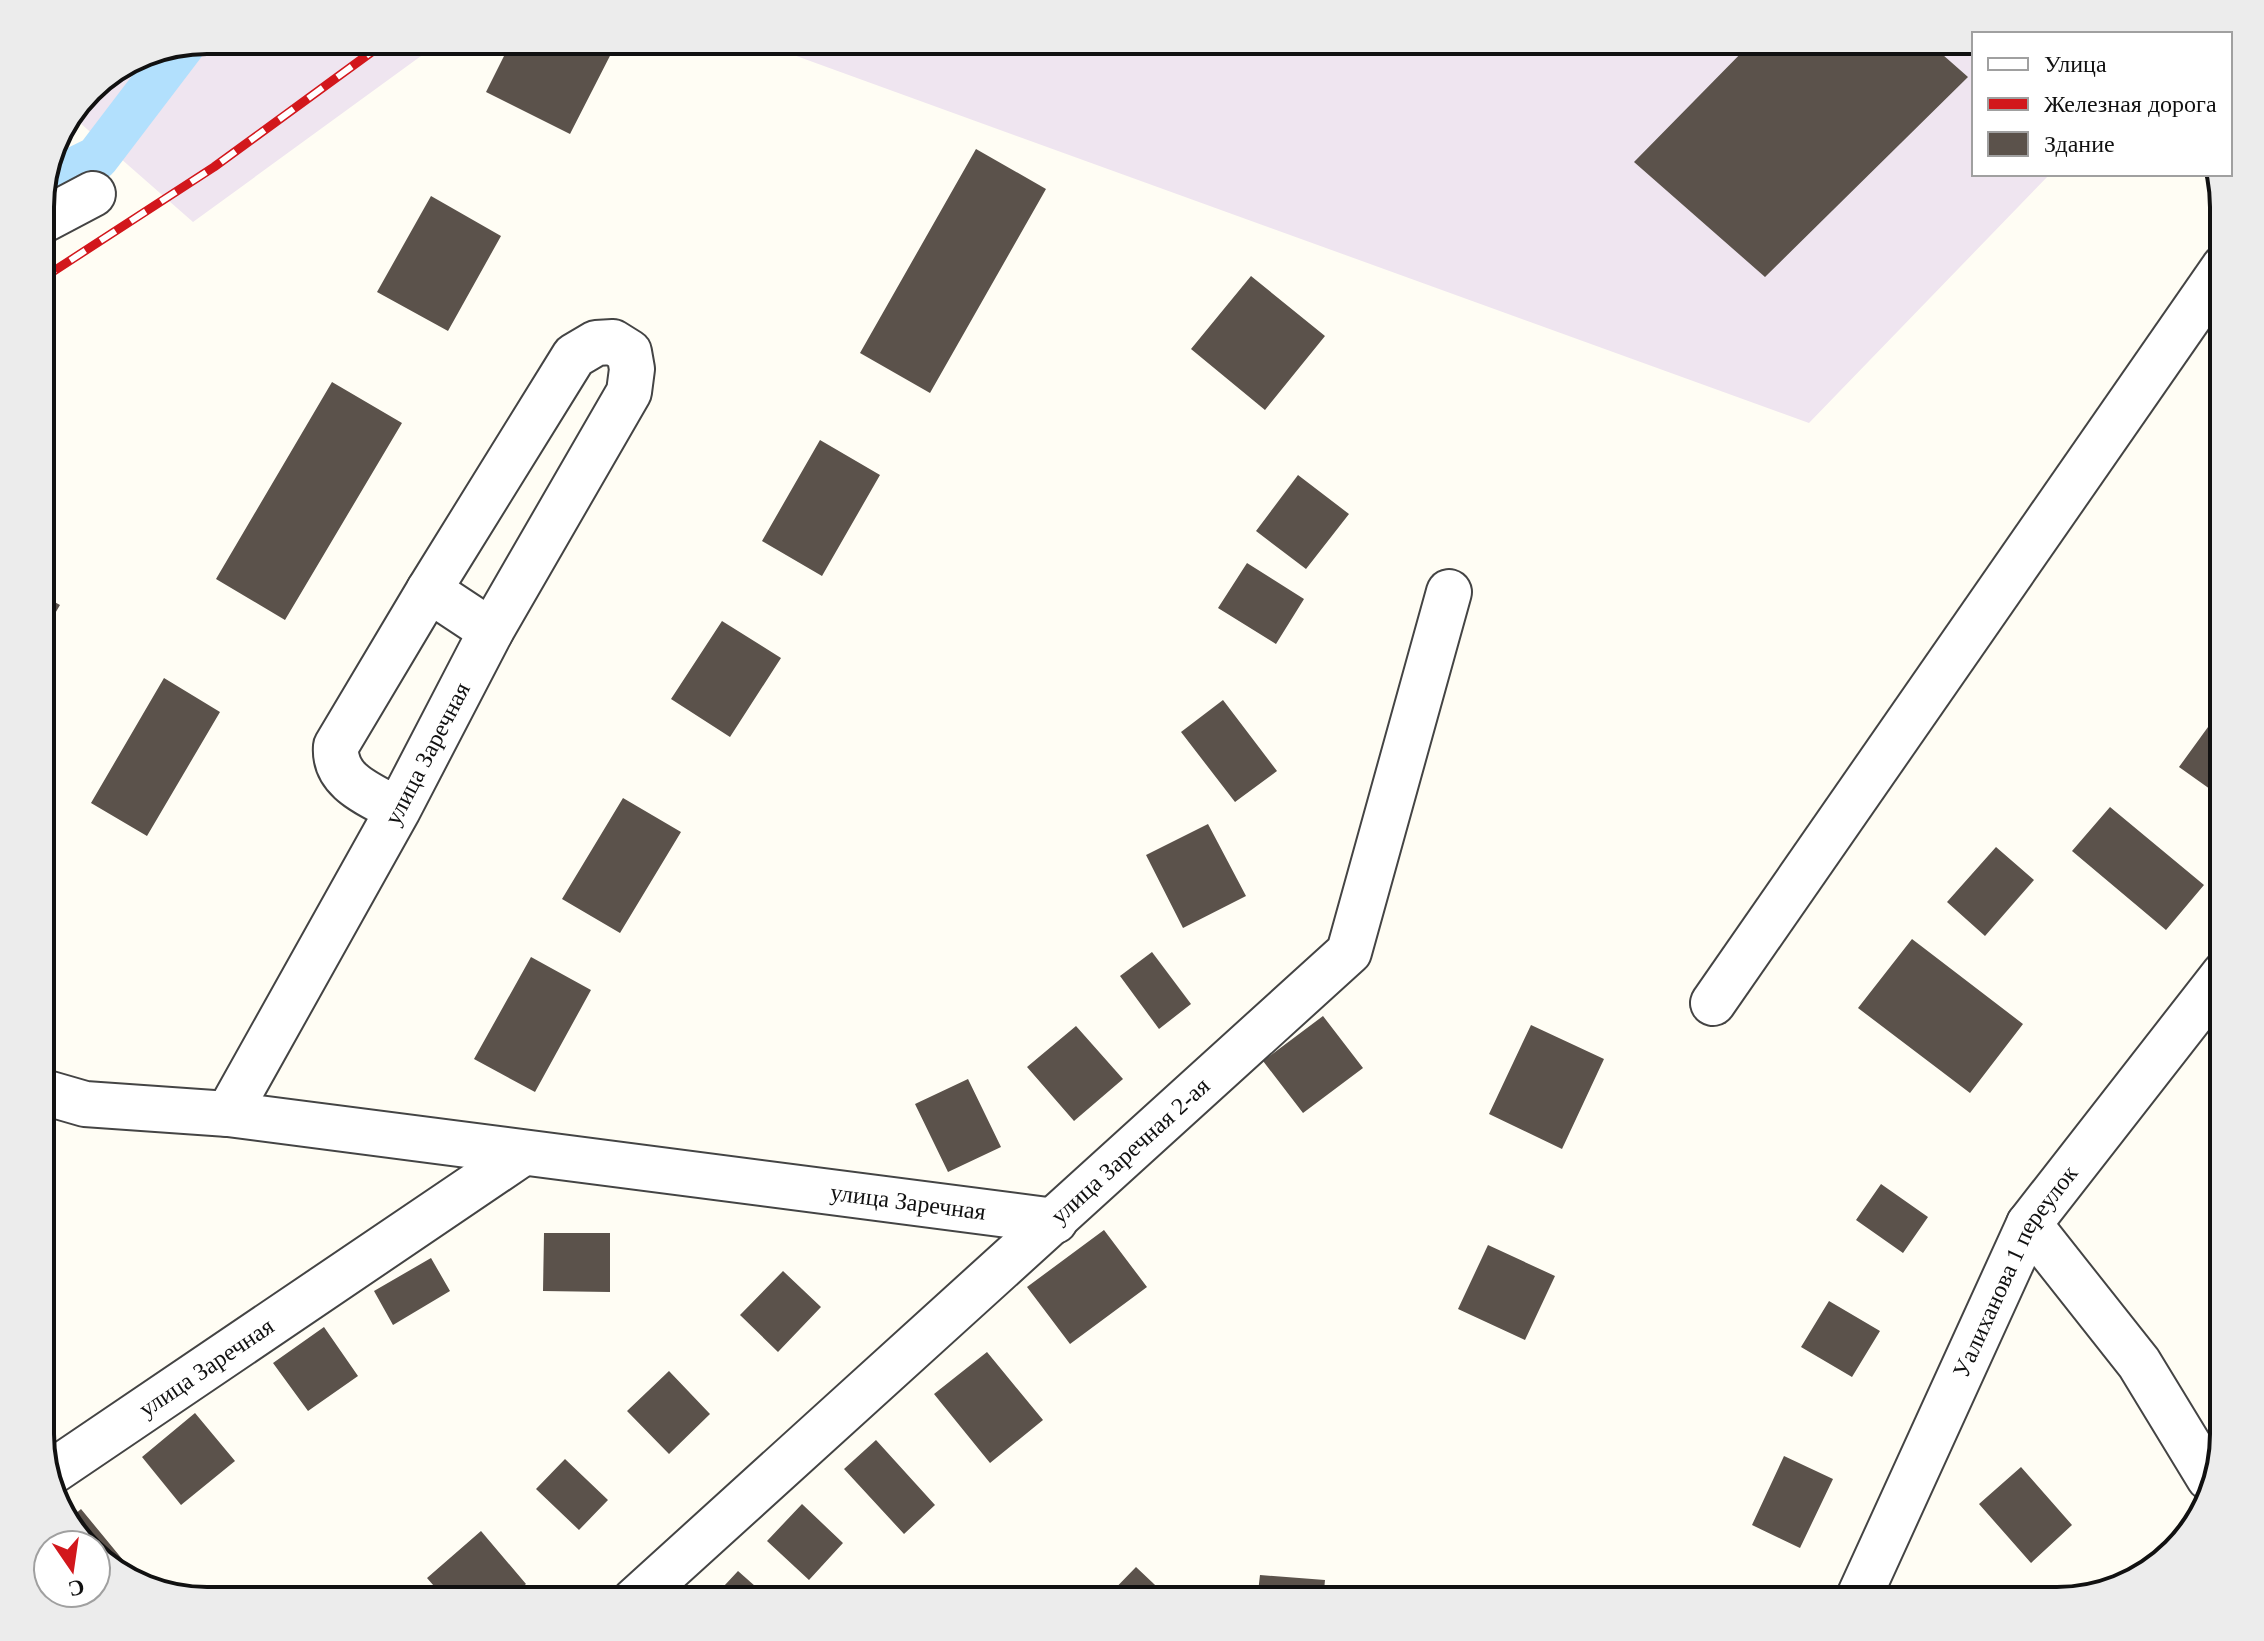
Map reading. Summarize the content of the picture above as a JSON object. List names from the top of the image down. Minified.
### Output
{"streets":{"street":["улица Заречная","улица Заречная 2-ая","Уалиханова 1 переулок"]},"crossings":[["улица Заречная","улица Заречная 2-ая"]],"legend":["Улица","Железная дорога","Здание"],"north":"bottom"}
